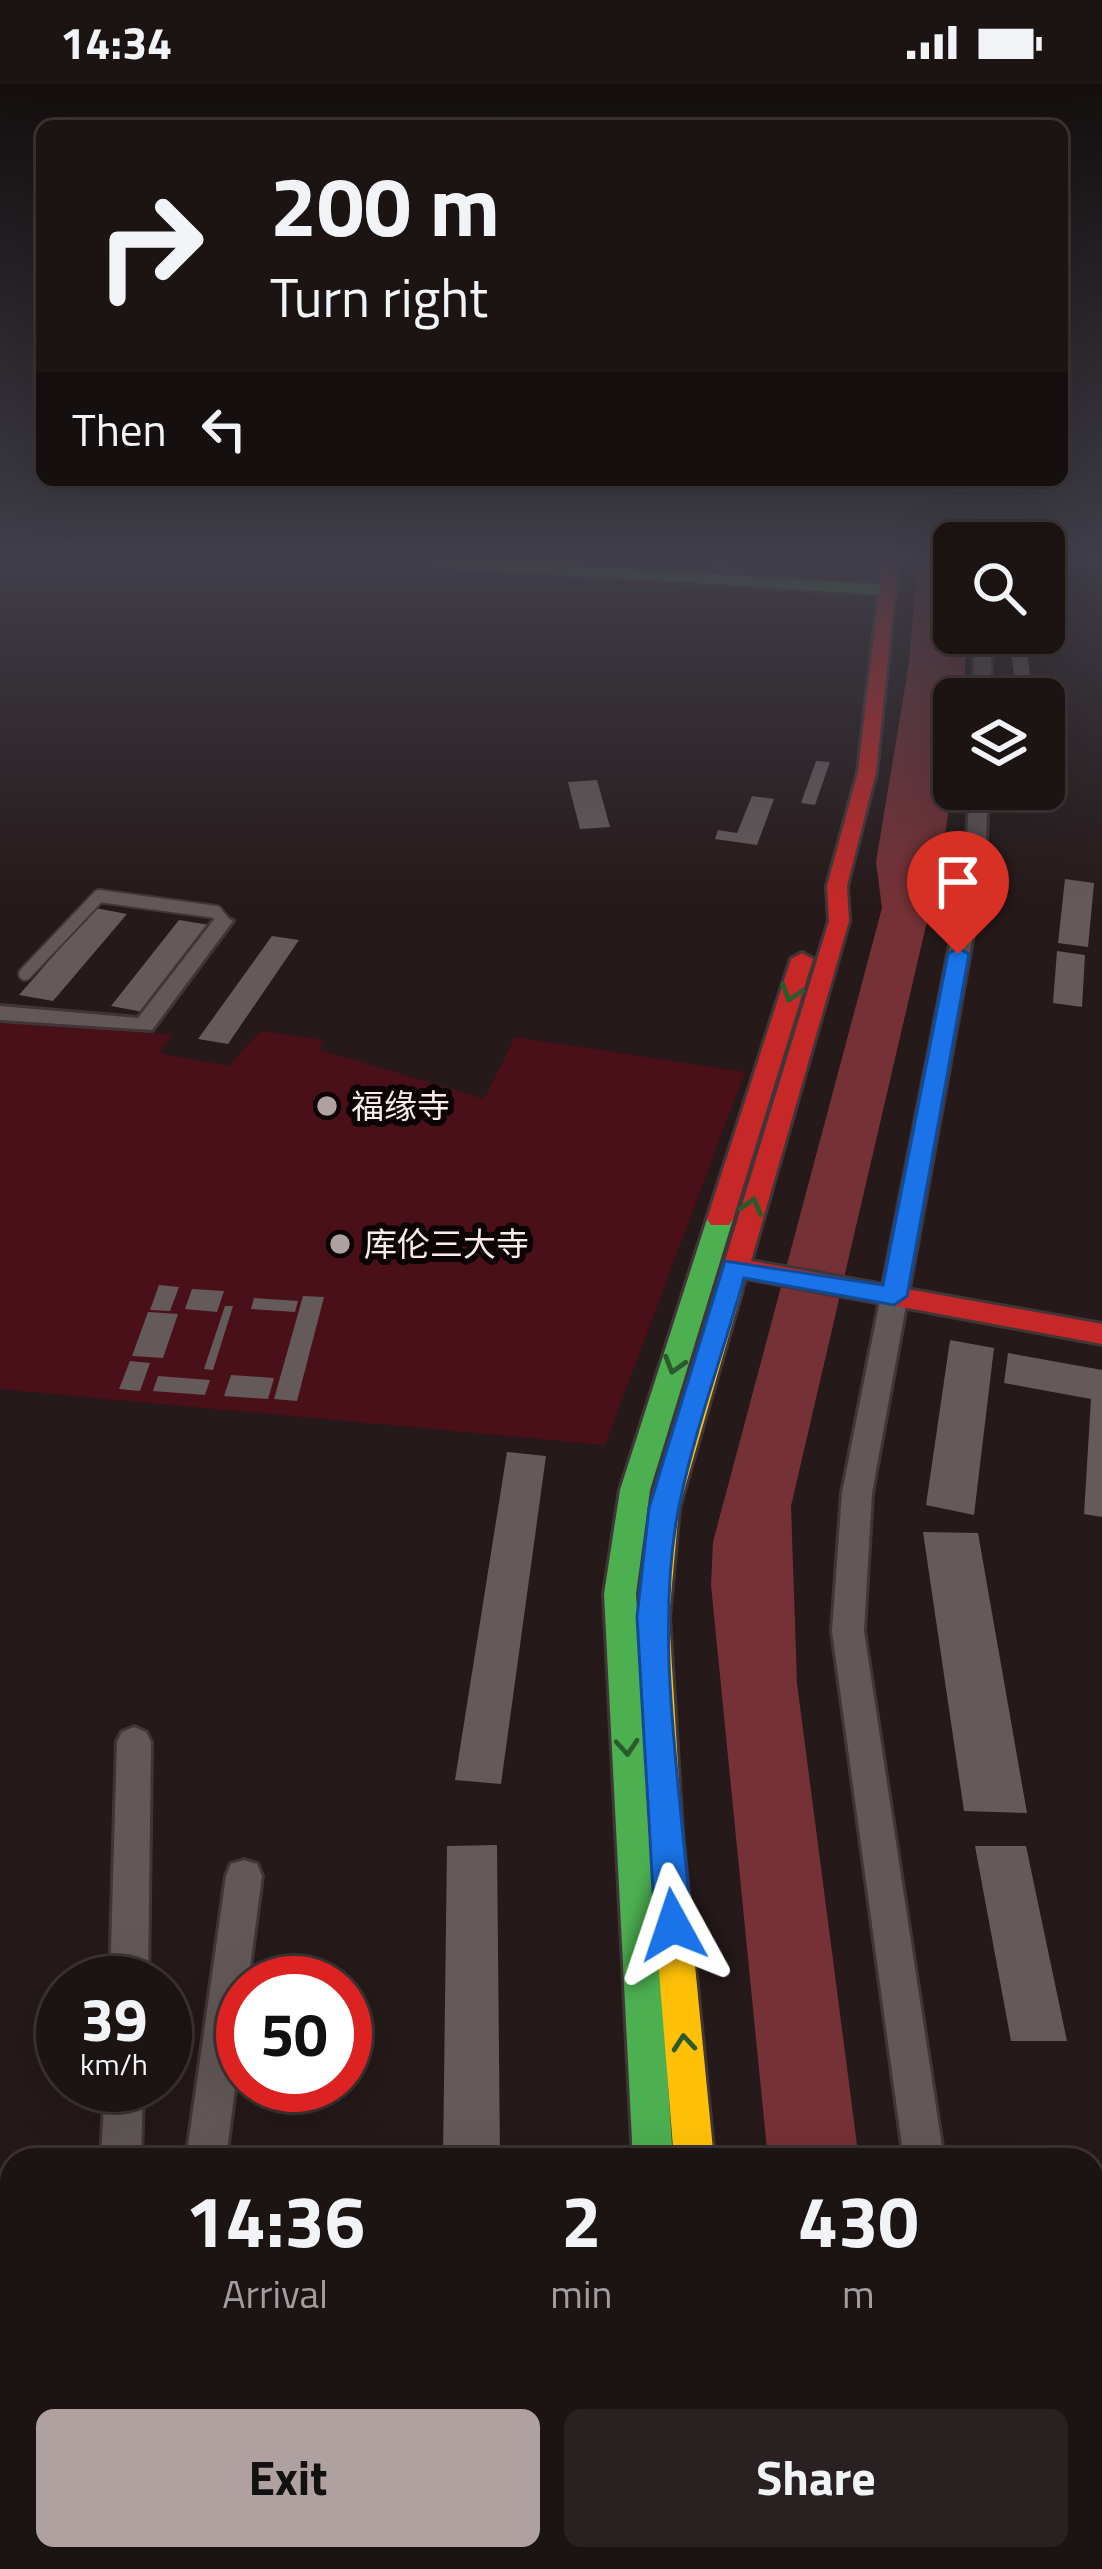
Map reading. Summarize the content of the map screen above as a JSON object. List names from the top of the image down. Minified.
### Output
{"places":["福缘寺","库伦三大寺"],"page":{"status":"14:34","turn":["200 m","Turn right"],"then":"Then","speed":"39 km/h","limit":"50","eta":["14:36","Arrival","2","min","430","m"],"buttons":["Exit","Share"]}}
